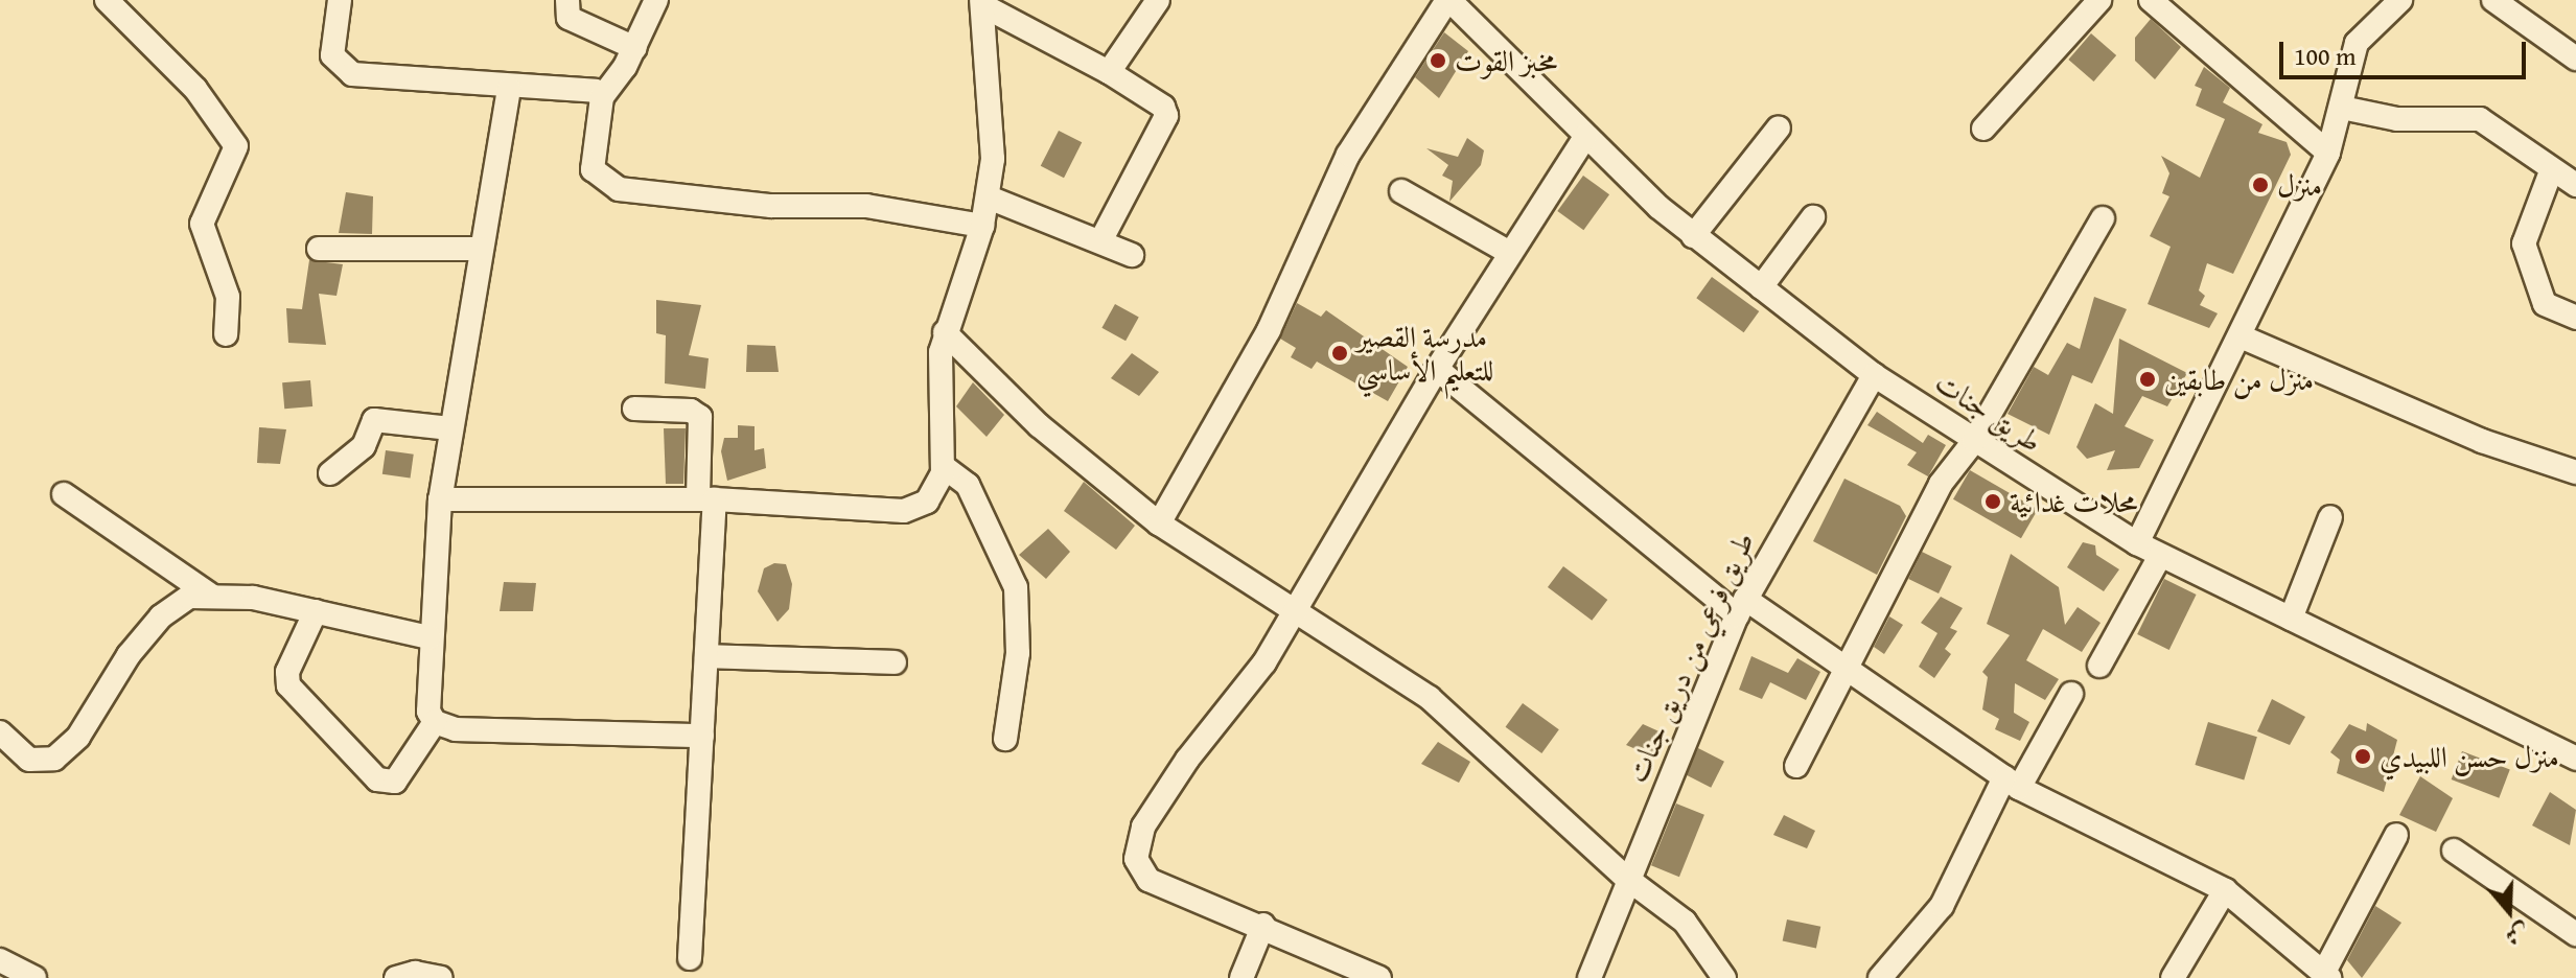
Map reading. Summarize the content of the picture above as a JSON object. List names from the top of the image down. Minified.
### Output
{"streets":{"street":["طريق جنات","طريق فرعي من دريق جنات"]},"crossings":[["طريق جنات","طريق فرعي من دريق جنات"]],"places":["مخبز القوت","منزل","مدرسة القصير للتعليم الأساسي","منزل من طابقين","محلات غدائية","منزل حسن اللبيدي"],"scale_bar":"100 m","north":"bottom"}
